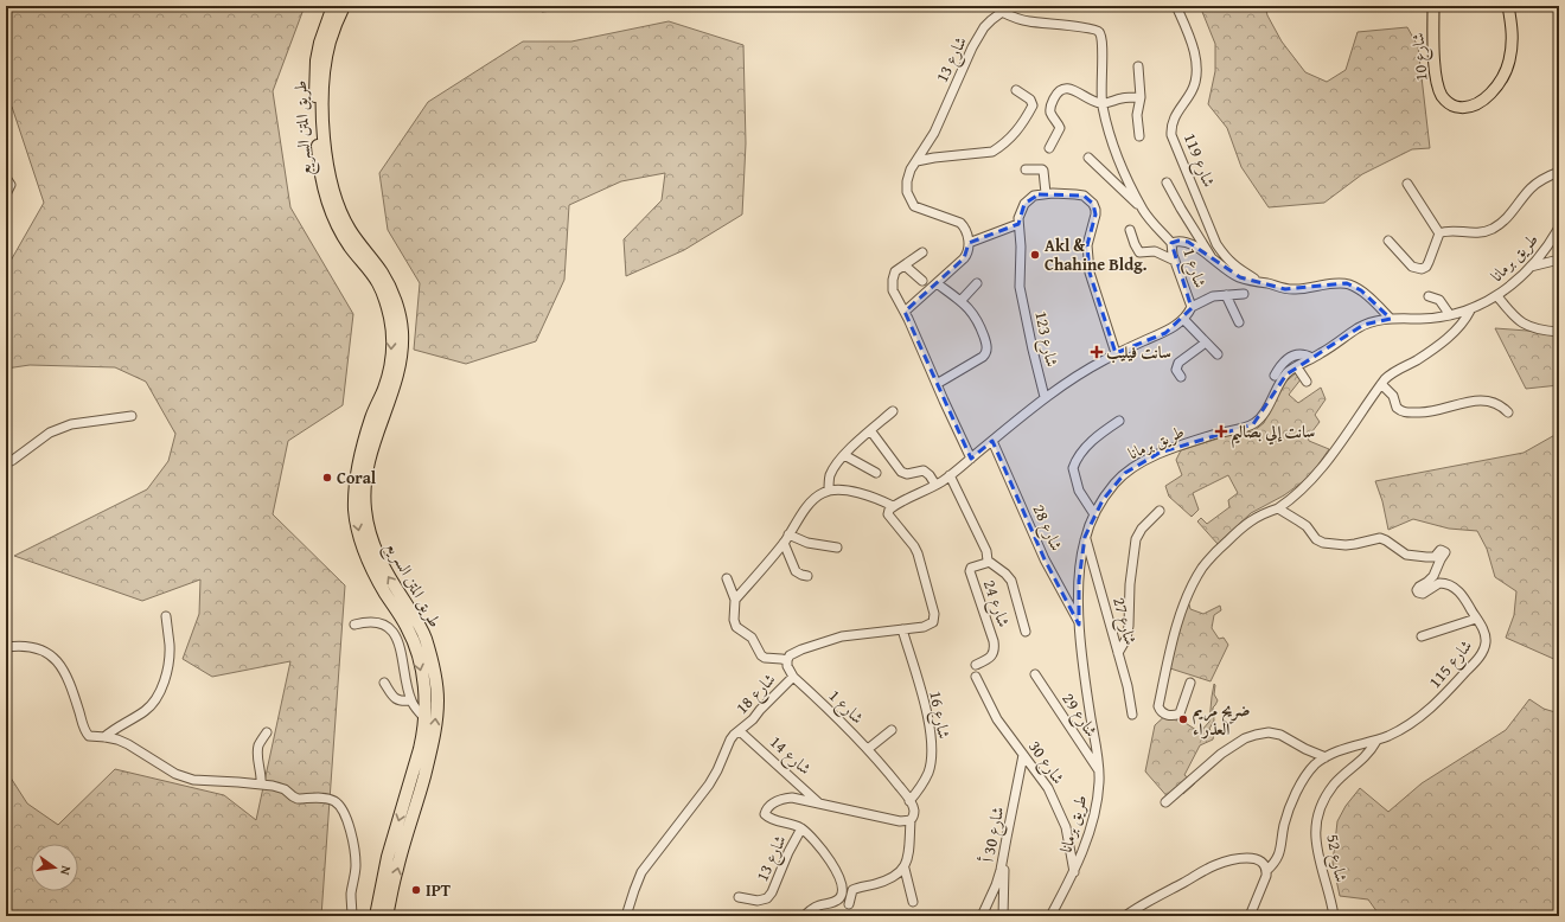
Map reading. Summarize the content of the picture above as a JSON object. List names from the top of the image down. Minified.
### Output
{"streets":{"highway":["طريق المتن السريع"],"main road":["شارع 10"],"street":["شارع 13","شارع 119","طريق برمانا","شارع 1","شارع 123","شارع 28","شارع 24","شارع 27","شارع 115","شارع 18","شارع 16","شارع 29","شارع 14","شارع 30","شارع 30 أ","شارع 52"]},"crossings":[["شارع 119","شارع 1"],["طريق برمانا","شارع 1"],["طريق برمانا","شارع 28"],["طريق برمانا","شارع 27"],["طريق برمانا","شارع 29"],["طريق برمانا","شارع 30"],["شارع 1","شارع 123"],["شارع 1","شارع 28"],["شارع 1","شارع 24"],["شارع 1","شارع 18"],["شارع 1","شارع 16"],["شارع 115","شارع 52"],["شارع 18","شارع 14"],["شارع 30","شارع 30 أ"]],"places":{"other":["Akl & Chahine Bldg.","Coral","ضريح مريم العذراء","IPT"],"health":["سانت فيليب","سانت إلي بصاليم"]},"north":"right"}
